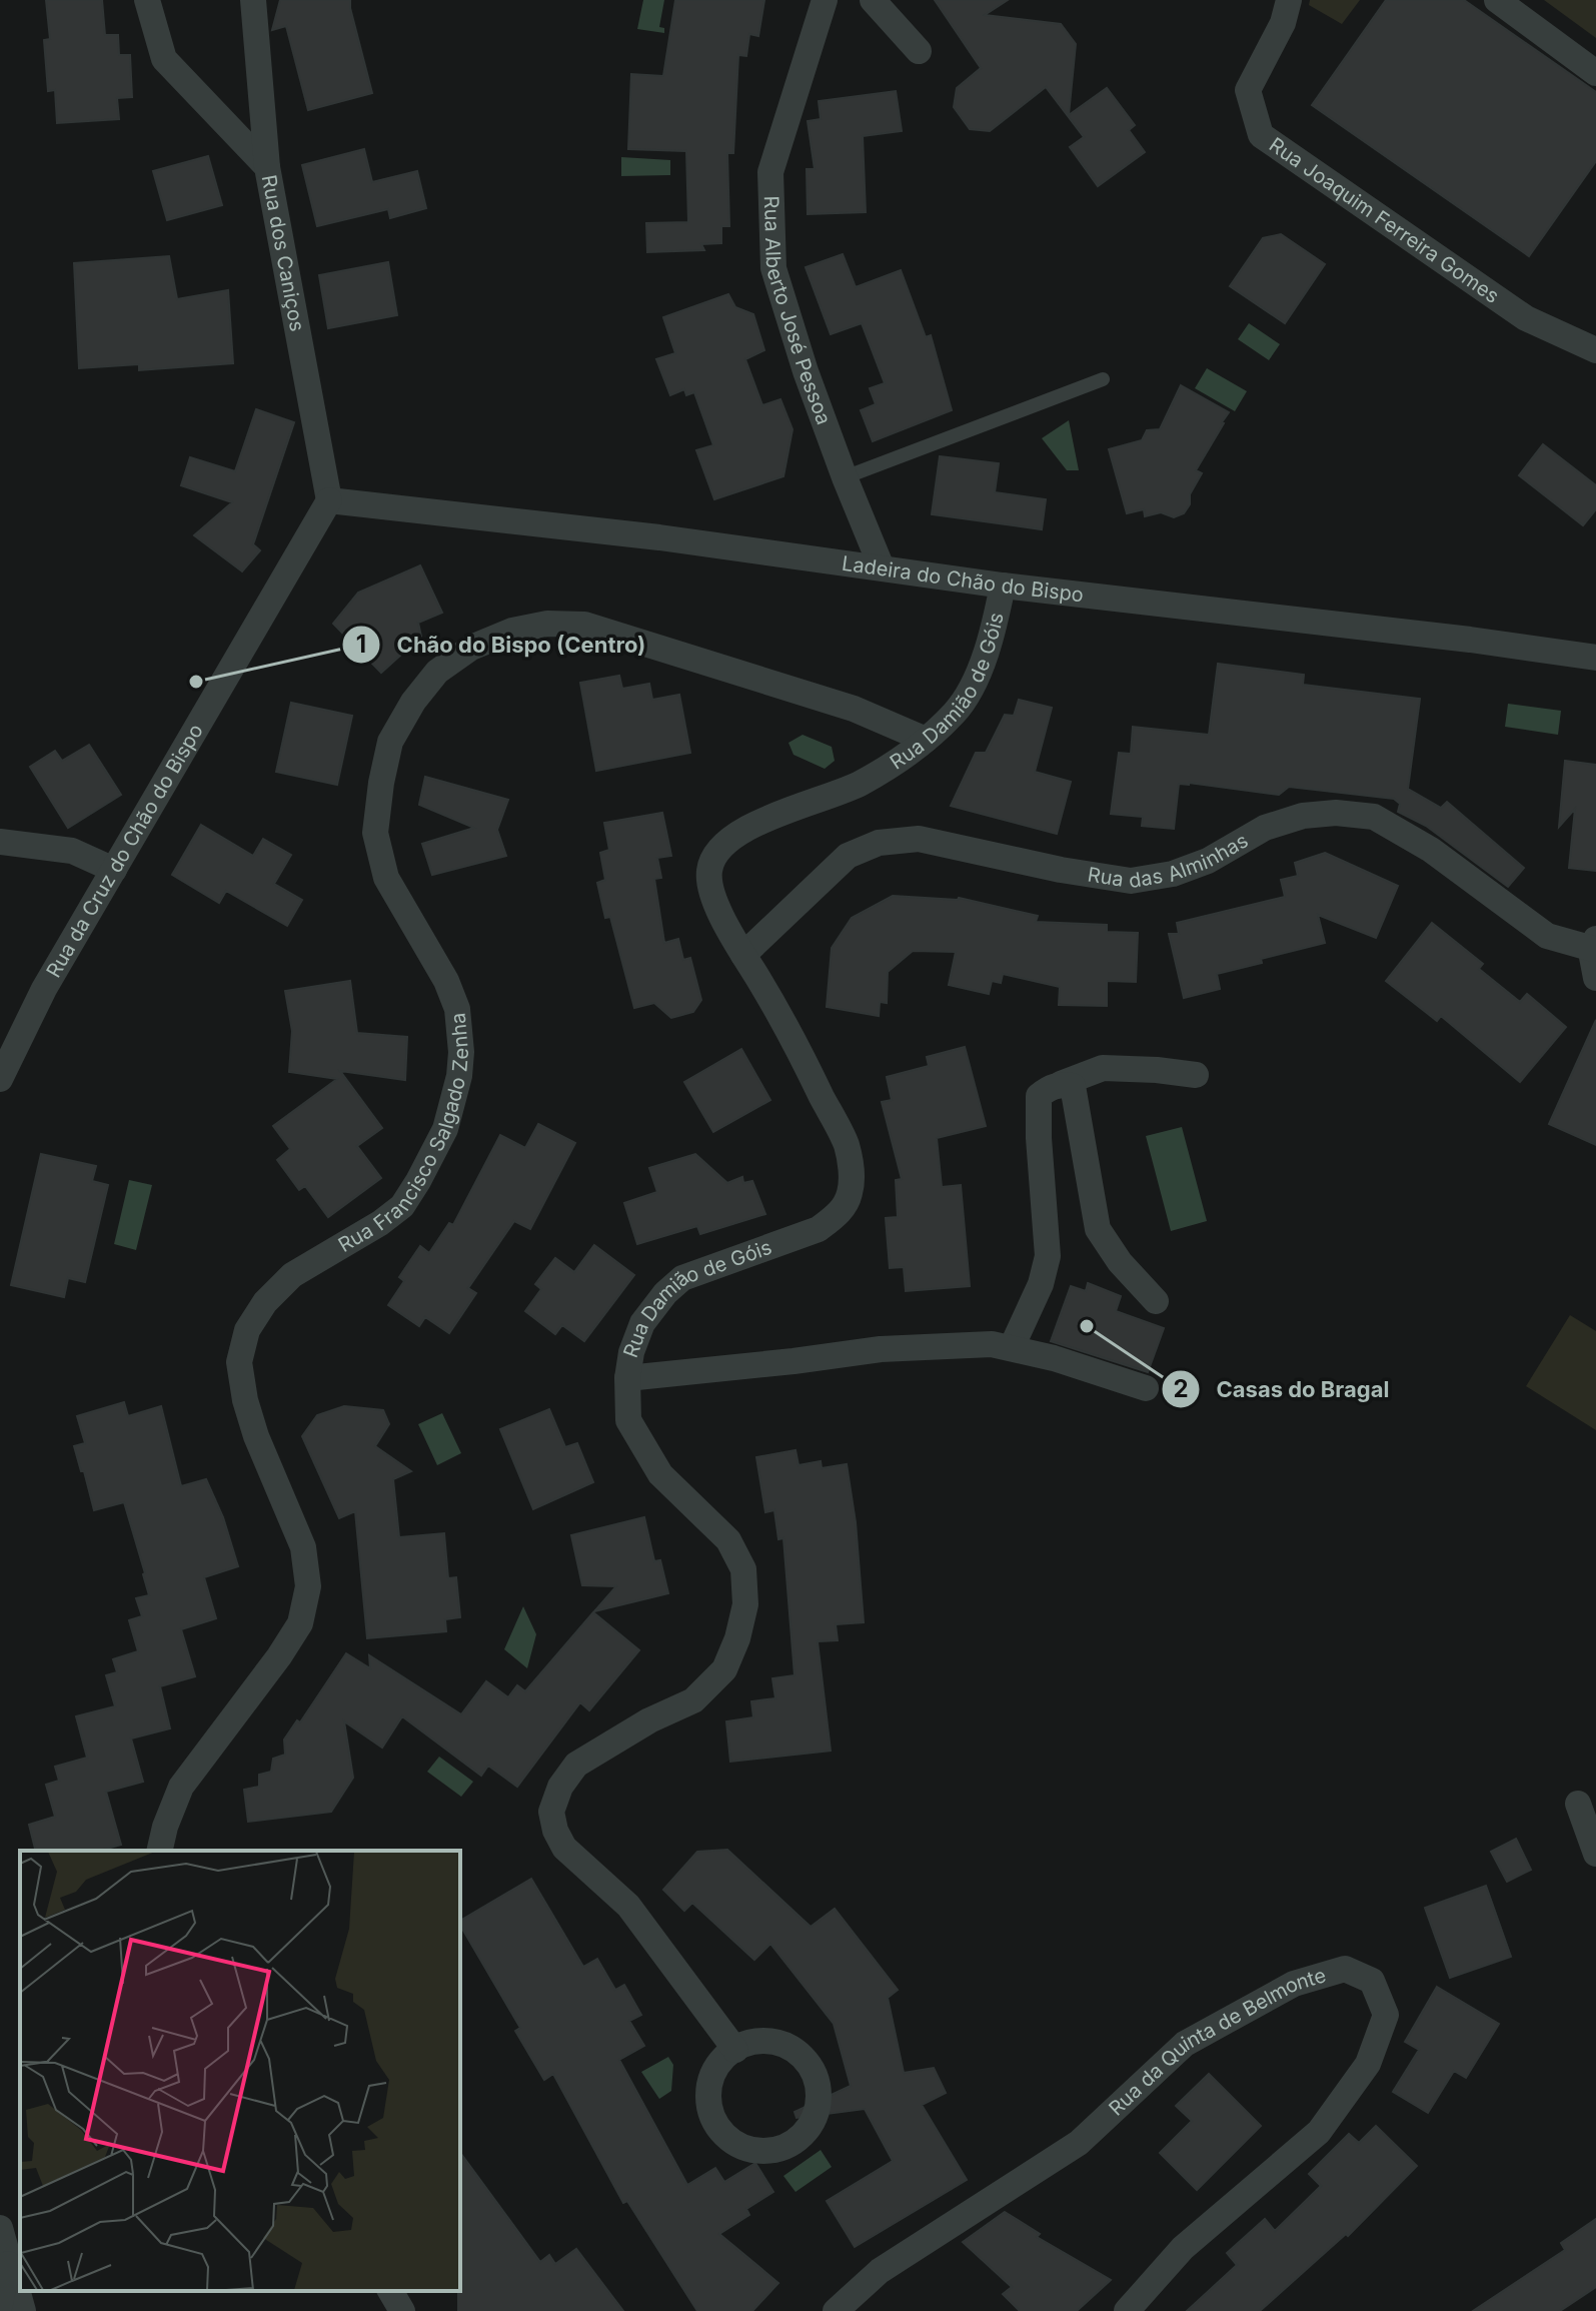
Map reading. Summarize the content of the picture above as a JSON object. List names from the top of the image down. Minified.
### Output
{"streets":{"street":["Rua Joaquim Ferreira Gomes","Rua dos Caniços","Rua Alberto José Pessoa","Ladeira do Chão do Bispo","Rua Damião de Góis","Rua da Cruz do Chão do Bispo","Rua das Alminhas","Rua Francisco Salgado Zenha","Rua da Quinta de Belmonte"]},"crossings":[["Rua dos Caniços","Ladeira do Chão do Bispo"],["Rua dos Caniços","Rua da Cruz do Chão do Bispo"],["Rua Alberto José Pessoa","Ladeira do Chão do Bispo"],["Ladeira do Chão do Bispo","Rua Damião de Góis"],["Ladeira do Chão do Bispo","Rua da Cruz do Chão do Bispo"],["Rua Damião de Góis","Rua das Alminhas"],["Rua Damião de Góis","Rua Francisco Salgado Zenha"]],"places":["Chão do Bispo (Centro)","Casas do Bragal"]}
